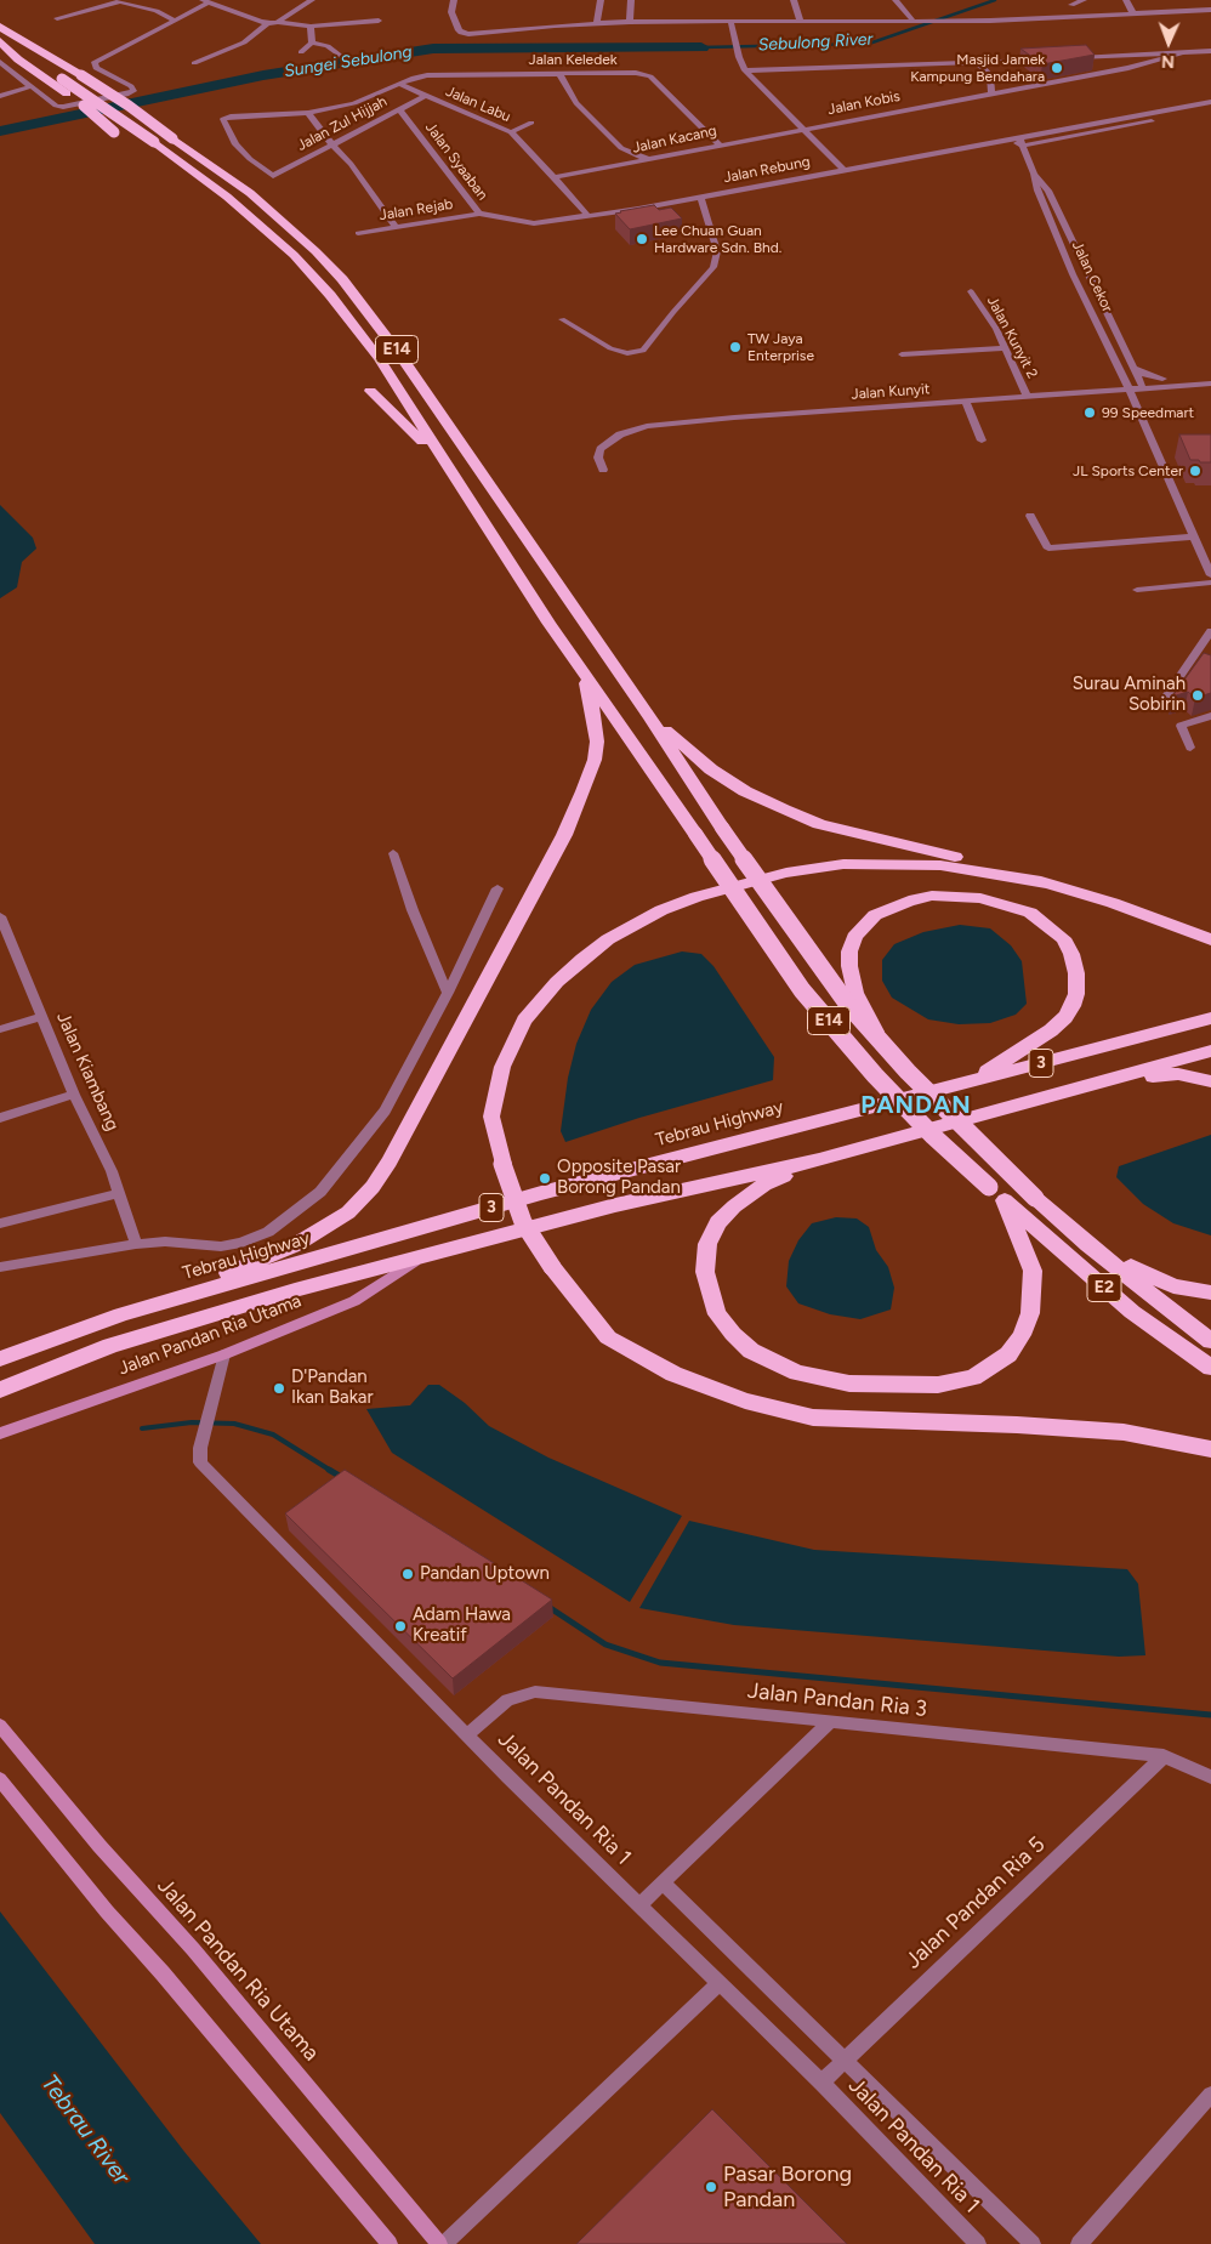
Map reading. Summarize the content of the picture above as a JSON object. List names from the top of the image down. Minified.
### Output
{"streets":{"highway":["E14","3","Tebrau Highway","E2"],"street":["Jalan Keledek","Jalan Kobis","Jalan Labu","Jalan Zul Hijjah","Jalan Kacang","Jalan Syaaban","Jalan Rebung","Jalan Rejab","Jalan Cekor","Jalan Kunyit 2","Jalan Kunyit","Jalan Kiambang","Jalan Pandan Ria Utama","Jalan Pandan Ria 3","Jalan Pandan Ria 1","Jalan Pandan Ria 5"]},"crossings":[["Jalan Keledek","Jalan Labu"],["Jalan Keledek","Jalan Zul Hijjah"],["Jalan Keledek","Jalan Kacang"],["Jalan Kobis","Jalan Kacang"],["Jalan Labu","Jalan Zul Hijjah"],["Jalan Labu","Jalan Kacang"],["Jalan Labu","Jalan Rebung"],["Jalan Zul Hijjah","Jalan Syaaban"],["Jalan Syaaban","Jalan Rebung"],["Jalan Syaaban","Jalan Rejab"],["Jalan Rebung","Jalan Cekor"],["Jalan Cekor","Jalan Kunyit"],["Jalan Kunyit 2","Jalan Kunyit"],["E14","E2"],["3","Jalan Pandan Ria Utama"],["Jalan Pandan Ria Utama","Jalan Pandan Ria 1"],["Jalan Pandan Ria 3","Jalan Pandan Ria 1"],["Jalan Pandan Ria 3","Jalan Pandan Ria 5"],["Jalan Pandan Ria 1","Jalan Pandan Ria 5"]],"districts":["PANDAN"],"water":["Sebulong River","Sungei Sebulong","Tebrau River"],"places":["Masjid Jamek Kampung Bendahara","Lee Chuan Guan Hardware Sdn. Bhd.","TW Jaya Enterprise","99 Speedmart","JL Sports Center","Surau Aminah Sobirin","Opposite Pasar Borong Pandan","D'Pandan Ikan Bakar","Pandan Uptown","Adam Hawa Kreatif","Pasar Borong Pandan"],"north":"bottom"}
